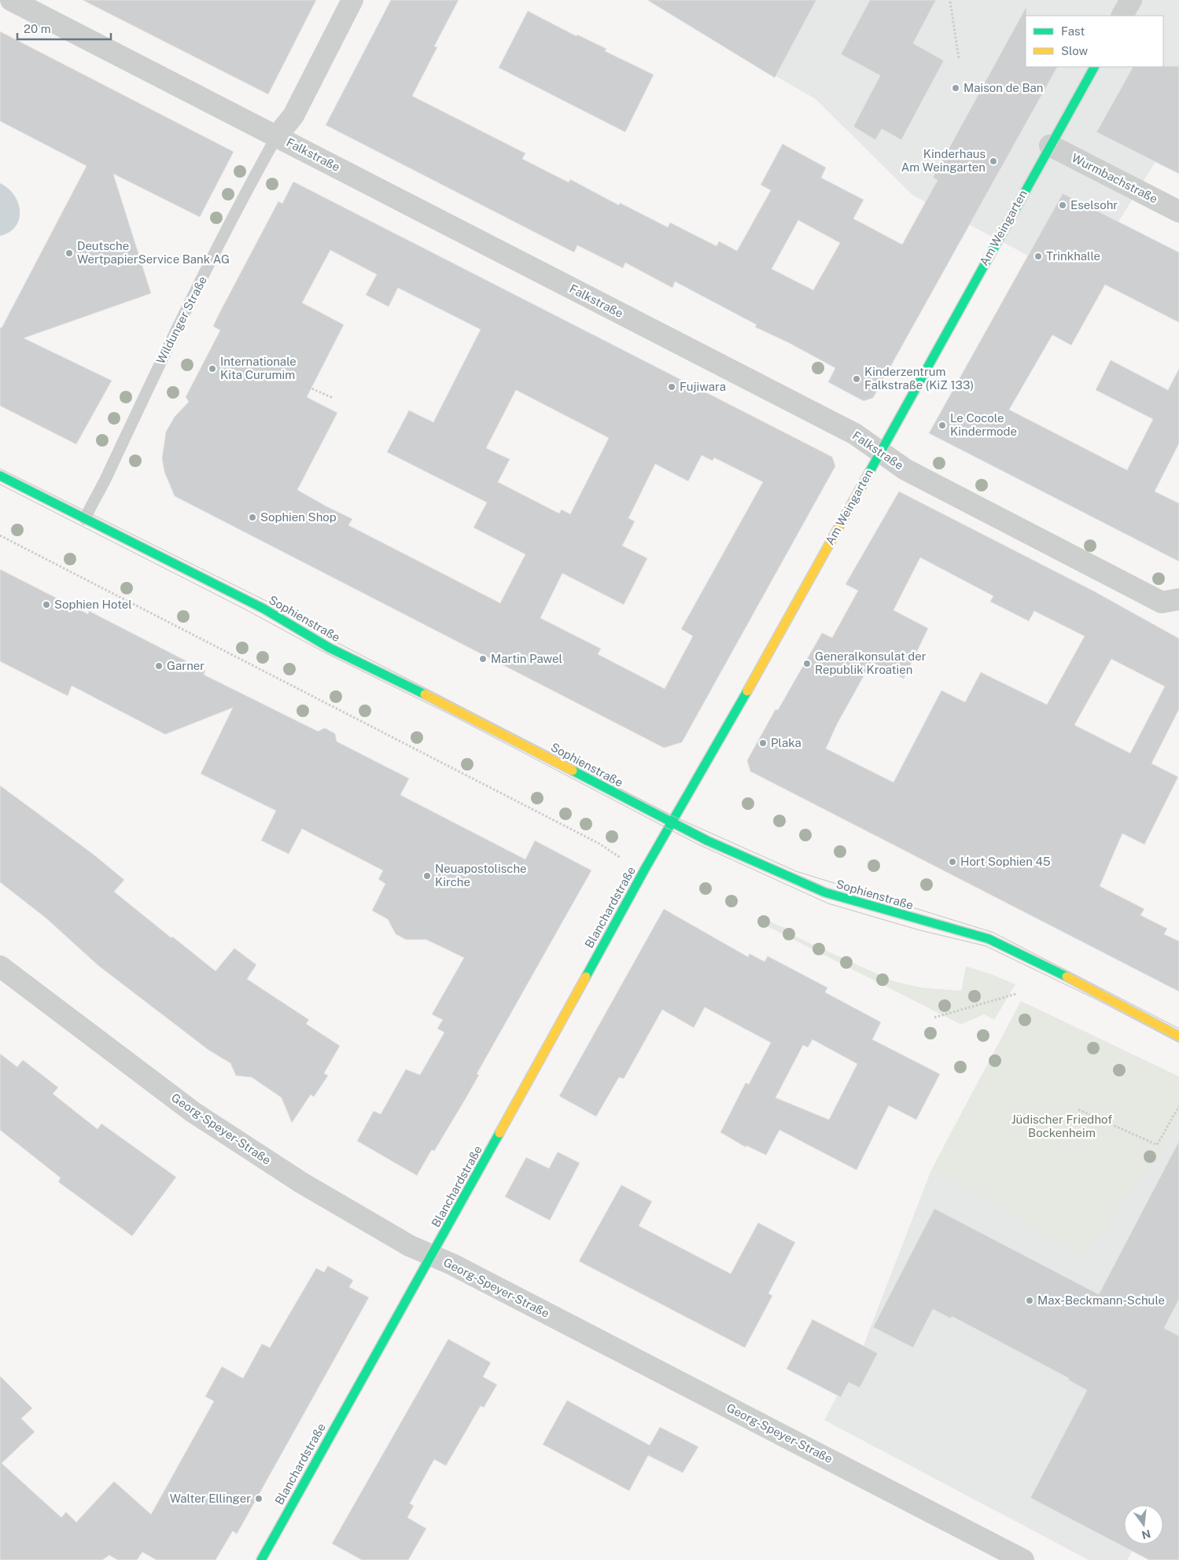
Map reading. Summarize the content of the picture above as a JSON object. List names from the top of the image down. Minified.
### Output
{"streets":{"street":["Falkstraße","Wurmbachstraße","Am Weingarten","Wildunger Straße","Sophienstraße","Blanchardstraße","Georg-Speyer-Straße"]},"crossings":[["Falkstraße","Am Weingarten"],["Falkstraße","Wildunger Straße"],["Wurmbachstraße","Am Weingarten"],["Am Weingarten","Sophienstraße"],["Am Weingarten","Blanchardstraße"],["Wildunger Straße","Sophienstraße"],["Sophienstraße","Blanchardstraße"],["Blanchardstraße","Georg-Speyer-Straße"]],"parks":["Jüdischer Friedhof Bockenheim"],"places":["Maison de Ban","Kinderhaus Am Weingarten","Eselsohr","Deutsche WertpapierService Bank AG","Trinkhalle","Internationale Kita Curumim","Kinderzentrum Falkstraße (KiZ 133)","Fujiwara","Le Cocole Kindermode","Sophien Shop","Sophien Hotel","Martin Pawel","Generalkonsulat der Republik Kroatien","Garner","Plaka","Hort Sophien 45","Neuapostolische Kirche","Max-Beckmann-Schule","Walter Ellinger"],"legend":["Fast","Slow"],"scale_bar":"20 m","north":"bottom"}
